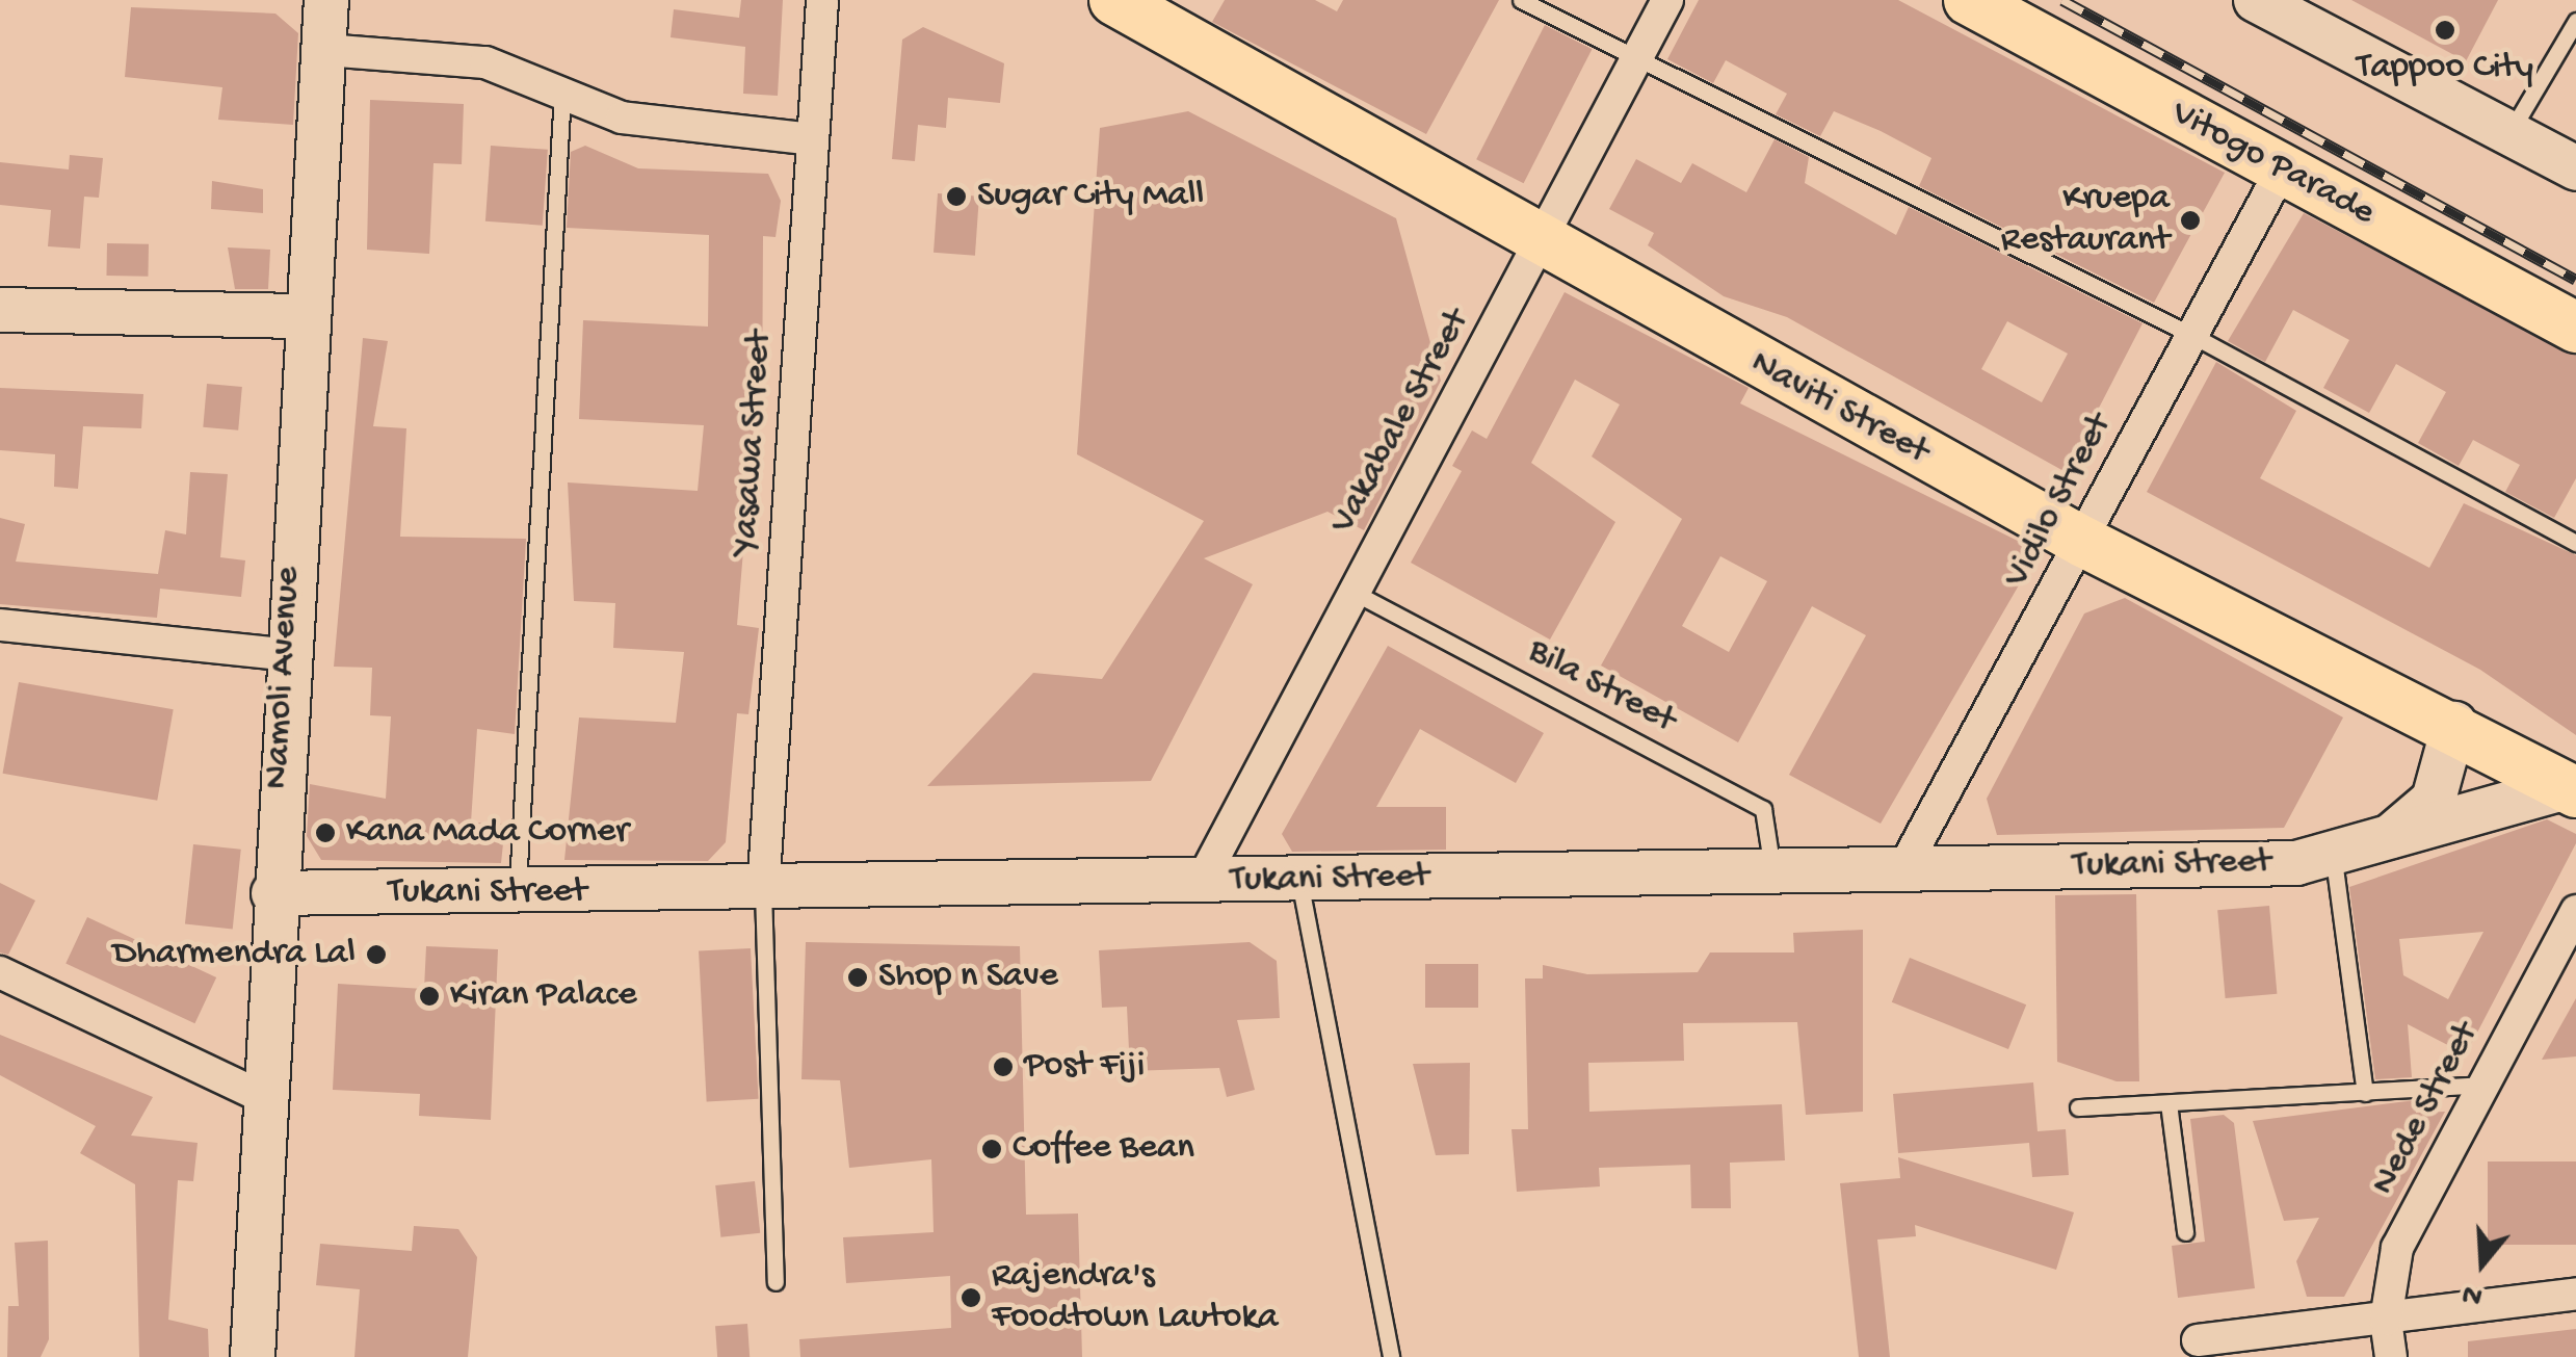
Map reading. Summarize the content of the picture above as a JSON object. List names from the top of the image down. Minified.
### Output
{"streets":{"main road":["Vitogo Parade","Naviti Street"],"street":["Vakabale Street","Yasawa Street","Vidilo Street","Namoli Avenue","Tukani Street","Nede Street"],"lane":["Bila Street"]},"crossings":[["Vitogo Parade","Vidilo Street"],["Naviti Street","Vakabale Street"],["Naviti Street","Vidilo Street"],["Naviti Street","Tukani Street"],["Vakabale Street","Bila Street"],["Vakabale Street","Tukani Street"],["Yasawa Street","Tukani Street"],["Vidilo Street","Tukani Street"],["Namoli Avenue","Tukani Street"],["Bila Street","Tukani Street"]],"places":["Tappoo City","Sugar City Mall","Kruepa Restaurant","Kana Mada Corner","Dharmendra Lal","Shop n Save","Kiran Palace","Post Fiji","Coffee Bean","Rajendra's Foodtown Lautoka"],"north":"bottom"}
